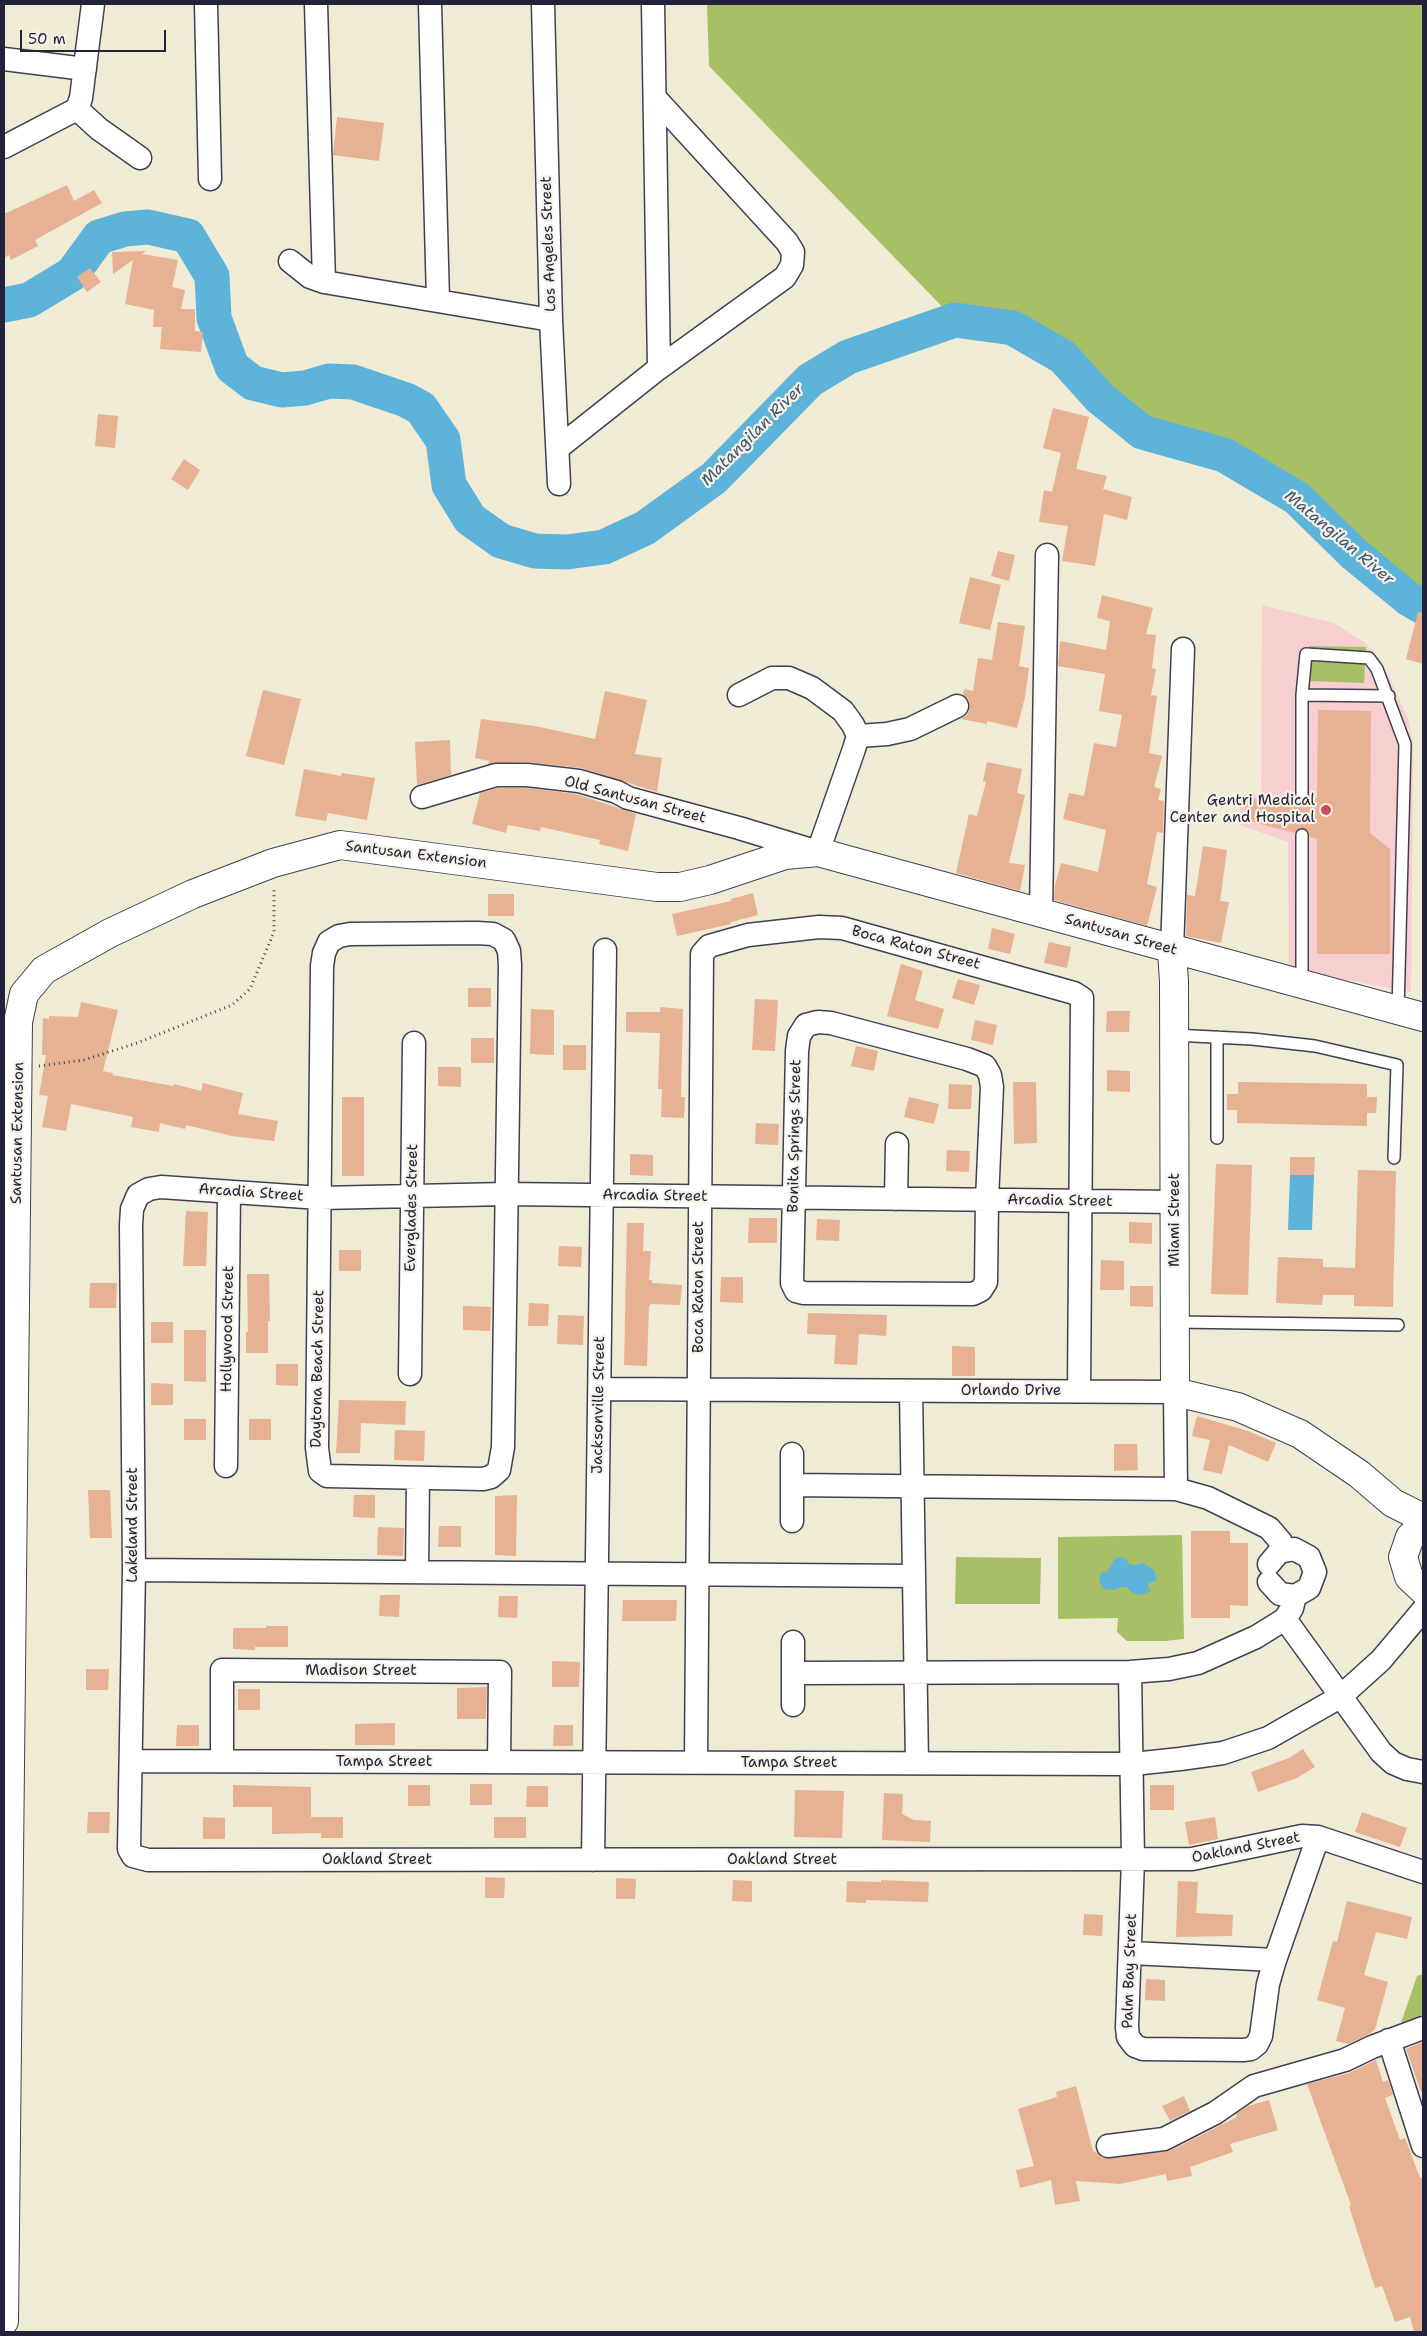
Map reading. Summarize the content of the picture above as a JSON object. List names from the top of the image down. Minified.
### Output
{"streets":{"street":["Los Angeles Street","Old Santusan Street","Santusan Extension","Santusan Street","Boca Raton Street","Bonita Springs Street","Arcadia Street","Everglades Street","Miami Street","Hollywood Street","Daytona Beach Street","Orlando Drive","Jacksonville Street","Lakeland Street","Madison Street","Tampa Street","Oakland Street","Palm Bay Street"]},"crossings":[["Old Santusan Street","Santusan Extension"],["Old Santusan Street","Santusan Street"],["Santusan Extension","Santusan Street"],["Santusan Street","Miami Street"],["Boca Raton Street","Arcadia Street"],["Boca Raton Street","Orlando Drive"],["Boca Raton Street","Tampa Street"],["Bonita Springs Street","Arcadia Street"],["Arcadia Street","Everglades Street"],["Arcadia Street","Miami Street"],["Arcadia Street","Hollywood Street"],["Arcadia Street","Daytona Beach Street"],["Arcadia Street","Jacksonville Street"],["Arcadia Street","Lakeland Street"],["Miami Street","Orlando Drive"],["Orlando Drive","Jacksonville Street"],["Jacksonville Street","Tampa Street"],["Jacksonville Street","Oakland Street"],["Lakeland Street","Tampa Street"],["Lakeland Street","Oakland Street"],["Madison Street","Tampa Street"],["Tampa Street","Palm Bay Street"],["Oakland Street","Palm Bay Street"]],"water":["Matangilan River"],"places":["Gentri Medical Center and Hospital"],"scale_bar":"50 m"}
